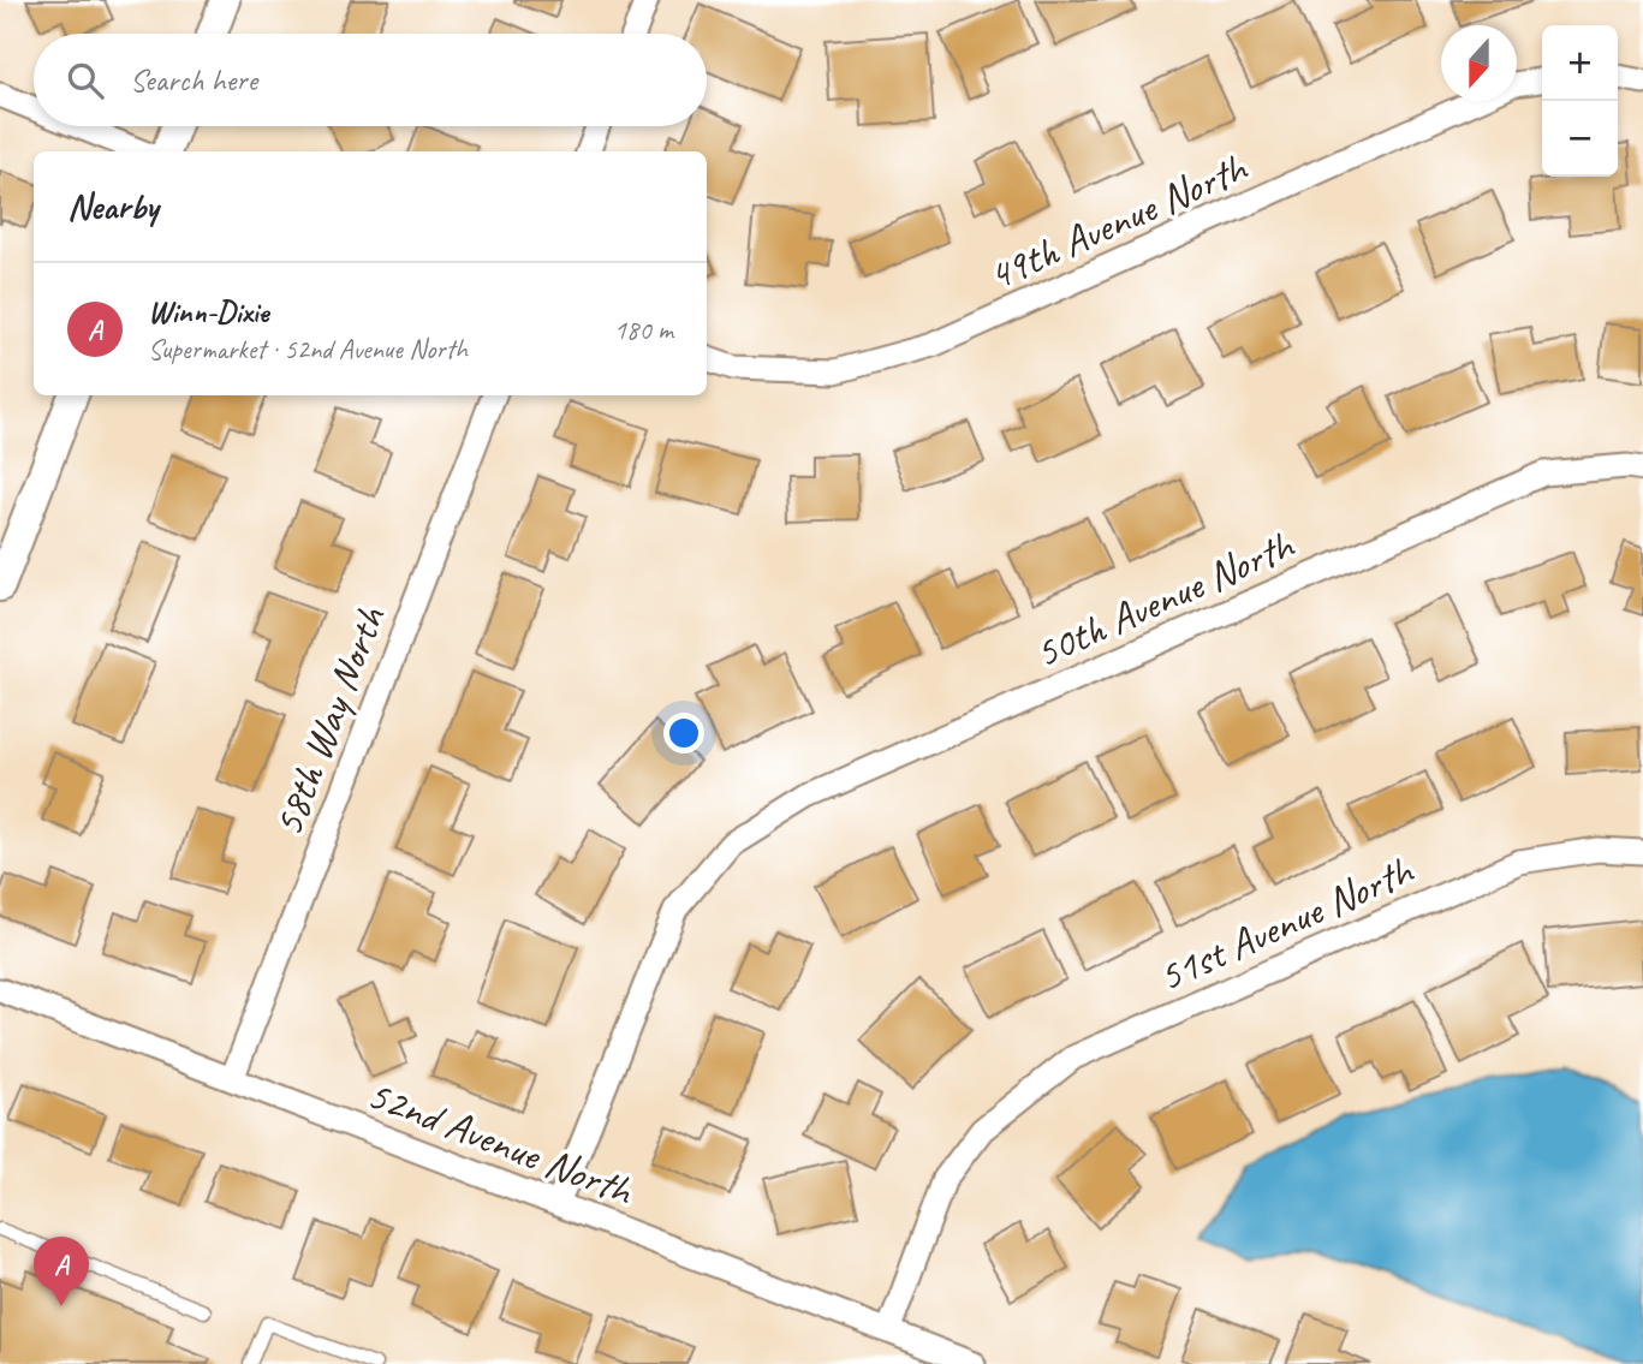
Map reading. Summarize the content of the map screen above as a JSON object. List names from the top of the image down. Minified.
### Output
{"streets":{"street":["49th Avenue North","50th Avenue North","58th Way North","51st Avenue North","52nd Avenue North"]},"crossings":[["50th Avenue North","52nd Avenue North"],["58th Way North","52nd Avenue North"],["51st Avenue North","52nd Avenue North"]],"north":"bottom","page":{"map_buttons":["+","−"],"search":"Search here","heading":"Nearby","list":[{"mark":"A","name":"Winn-Dixie","note":"Supermarket · 52nd Avenue North","value":"180 m"}],"pins":"A"}}
